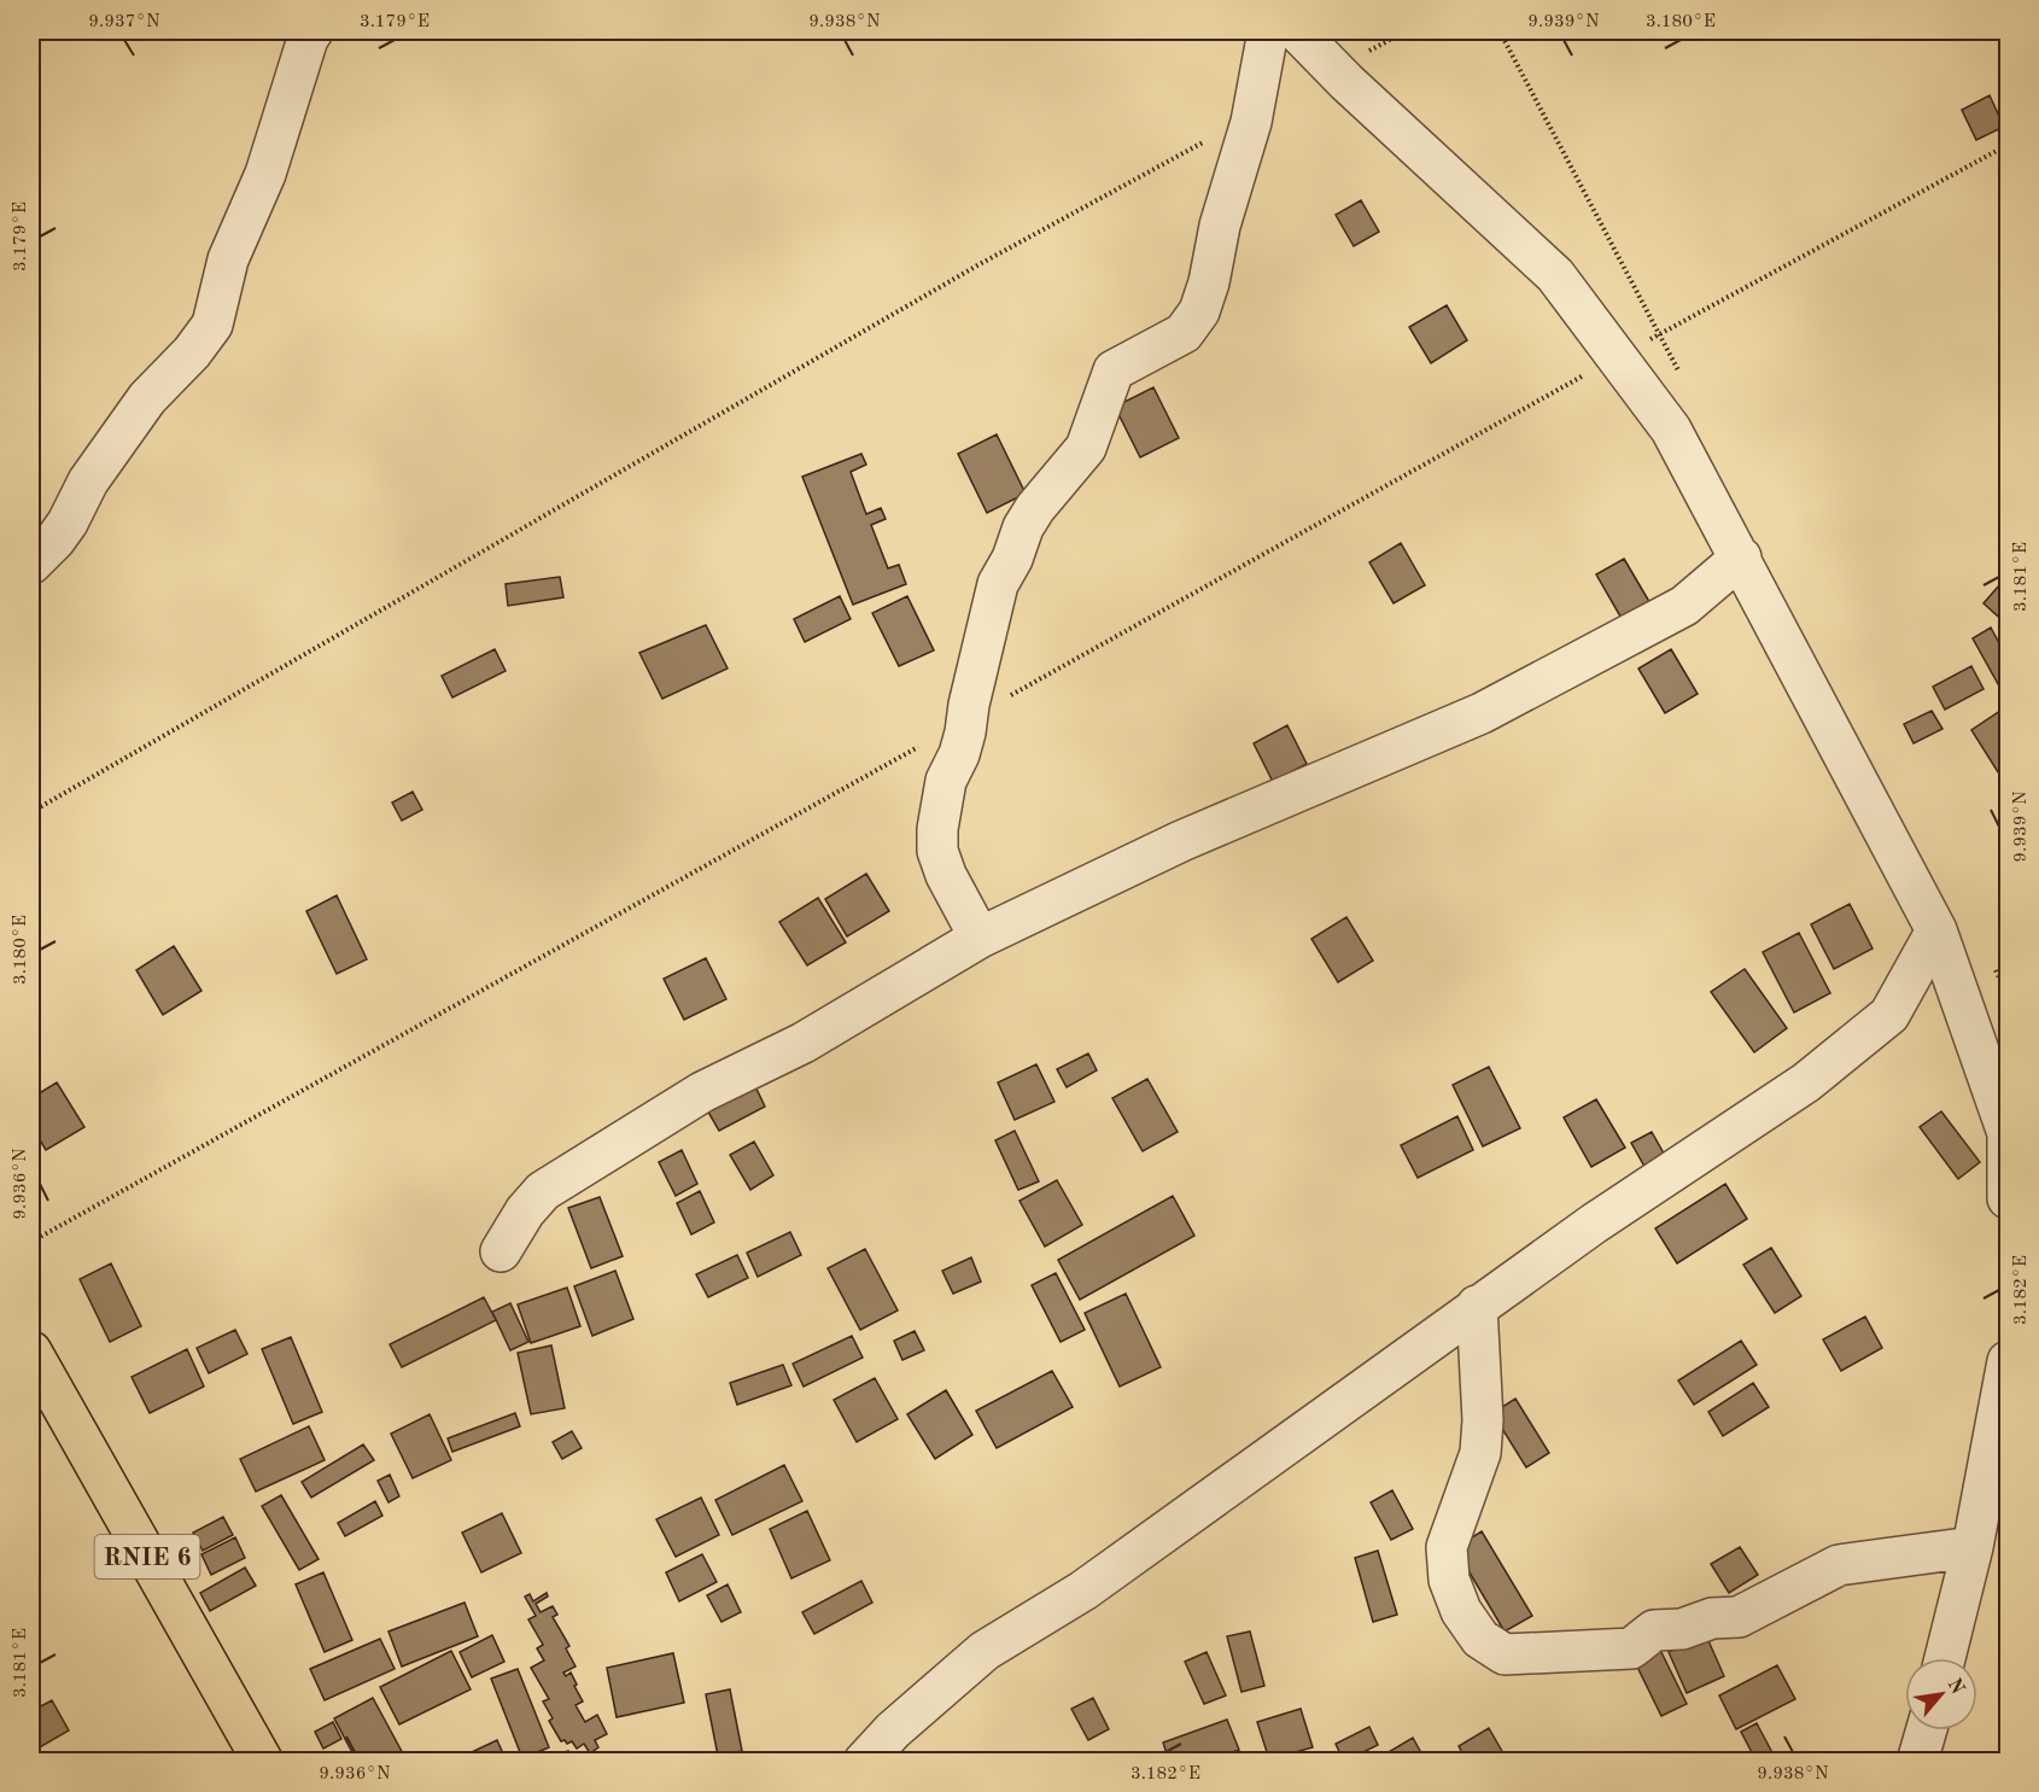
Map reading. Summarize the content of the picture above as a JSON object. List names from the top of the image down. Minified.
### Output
{"streets":{"main road":["RNIE 6"]},"north":"top right","coordinates":["9.937°N","3.179°E","9.938°N","9.939°N","3.180°E","3.181°E","9.936°N","3.182°E"]}
